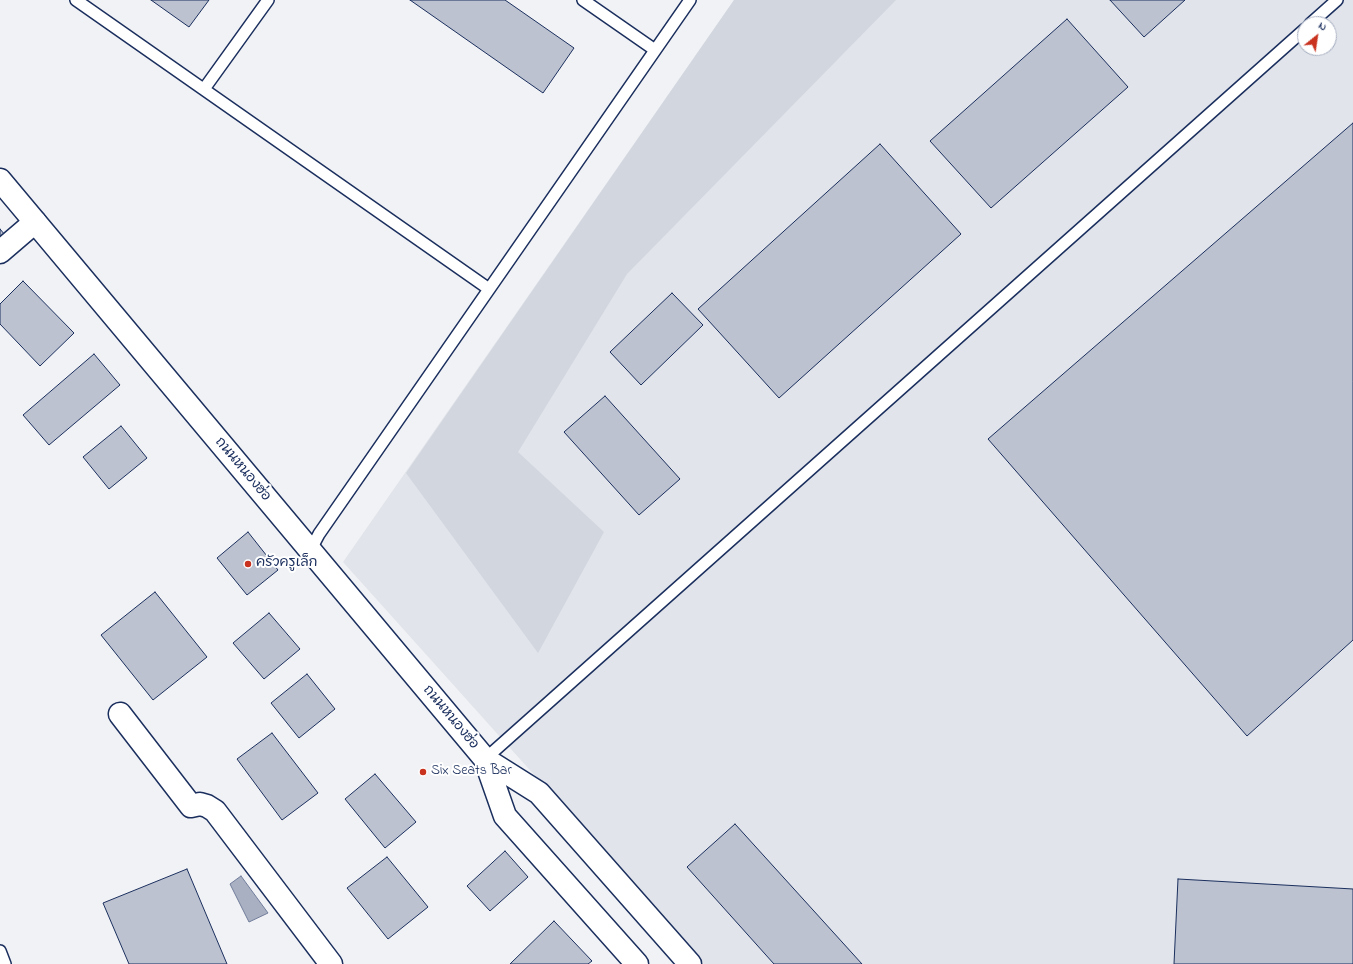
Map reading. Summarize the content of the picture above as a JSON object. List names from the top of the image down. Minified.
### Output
{"streets":{"street":["ถนนหนองฮ่อ"]},"places":["ครัวครูเล็ก","Six Seats Bar"],"north":"top right"}
